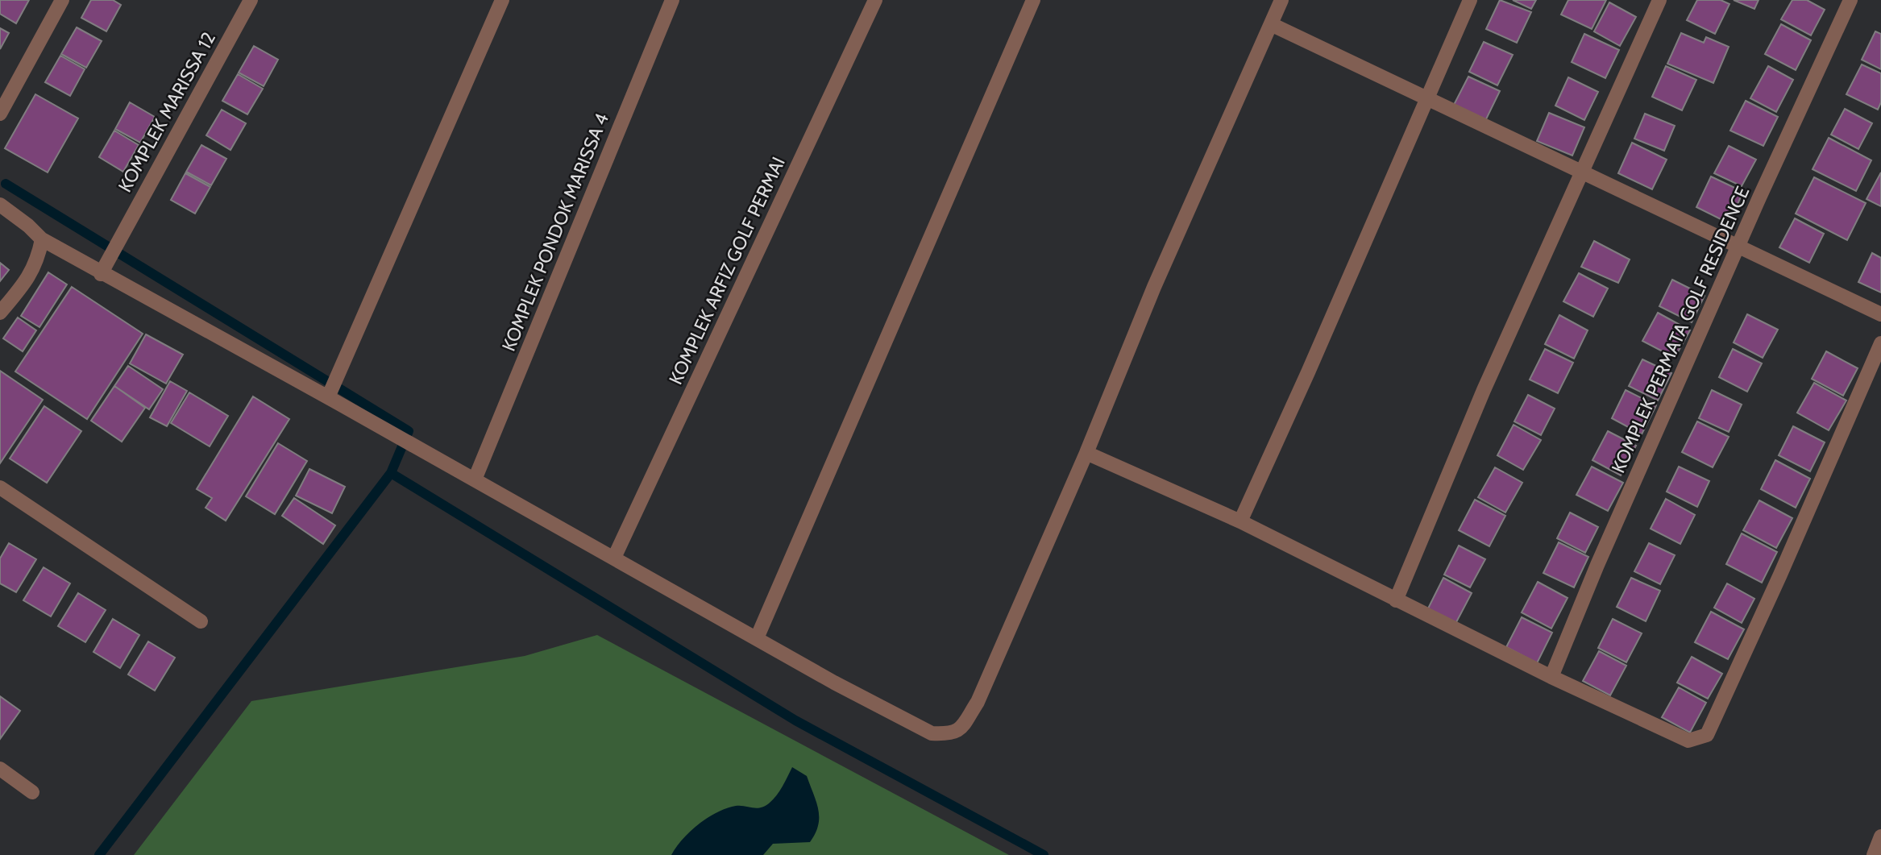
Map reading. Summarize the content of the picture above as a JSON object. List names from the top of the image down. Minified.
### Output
{"streets":{"street":["KOMPLEK MARISSA 12","KOMPLEK PONDOK MARISSA 4","KOMPLEK ARFIZ GOLF PERMAI","KOMPLEK PERMATA GOLF RESIDENCE"]}}
